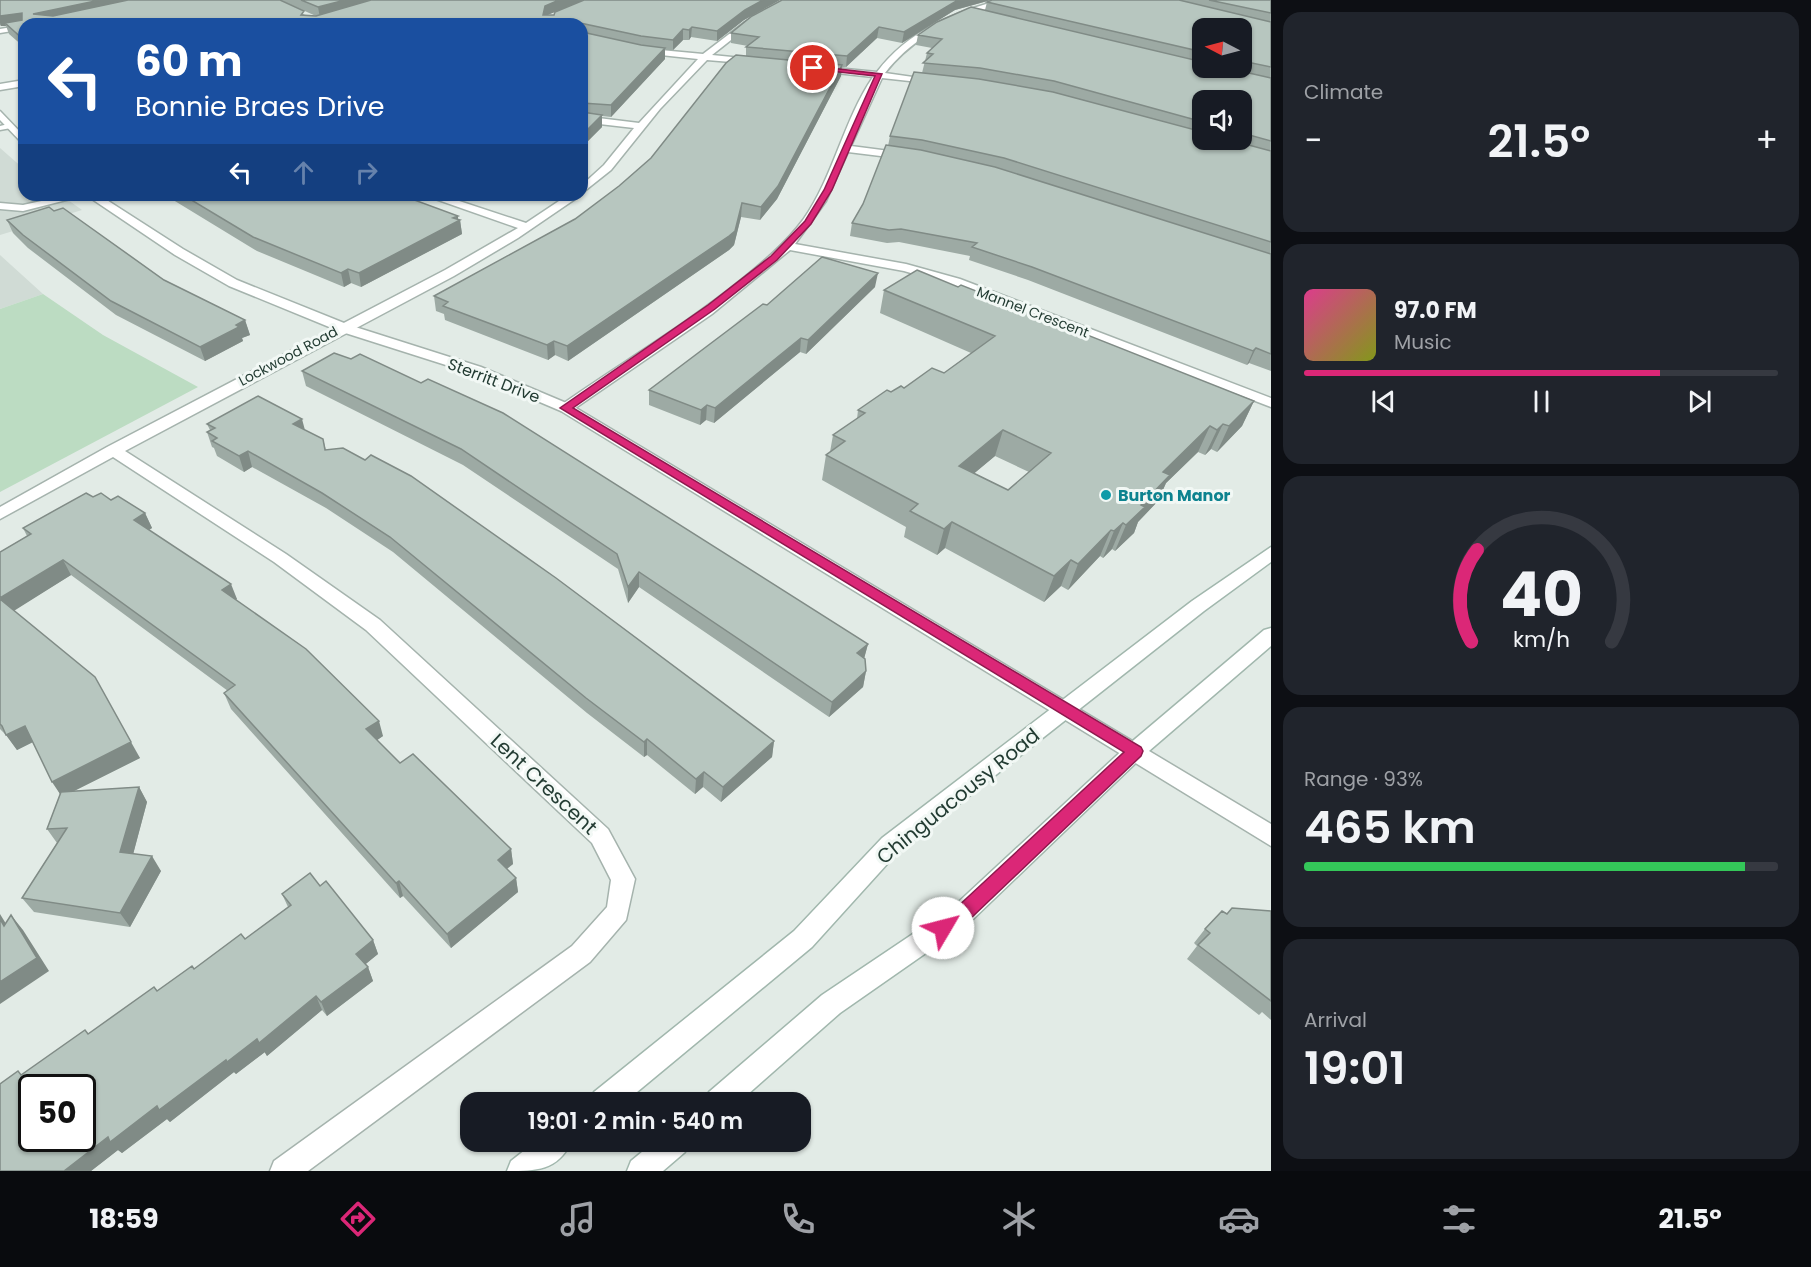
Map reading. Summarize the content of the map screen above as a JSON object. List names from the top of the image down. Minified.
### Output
{"streets":{"street":["Mannel Crescent","Lockwood Road","Sterritt Drive","Lent Crescent","Chinguacousy Road"]},"crossings":[["Lockwood Road","Sterritt Drive"],["Lockwood Road","Lent Crescent"],["Sterritt Drive","Chinguacousy Road"]],"places":["Burton Manor"],"north":"left","page":{"tile":["Climate",["Range · 93%","465 km"],["Arrival","19:01"]],"turn":["60 m","Bonnie Braes Drive"],"heat":["−","21.5°","+"],"song":["97.0 FM","Music"],"limit":"50","trip":"19:01 · 2 min · 540 m","tabs":["18:59","21.5°"],"gauge":["40","km/h"]}}
